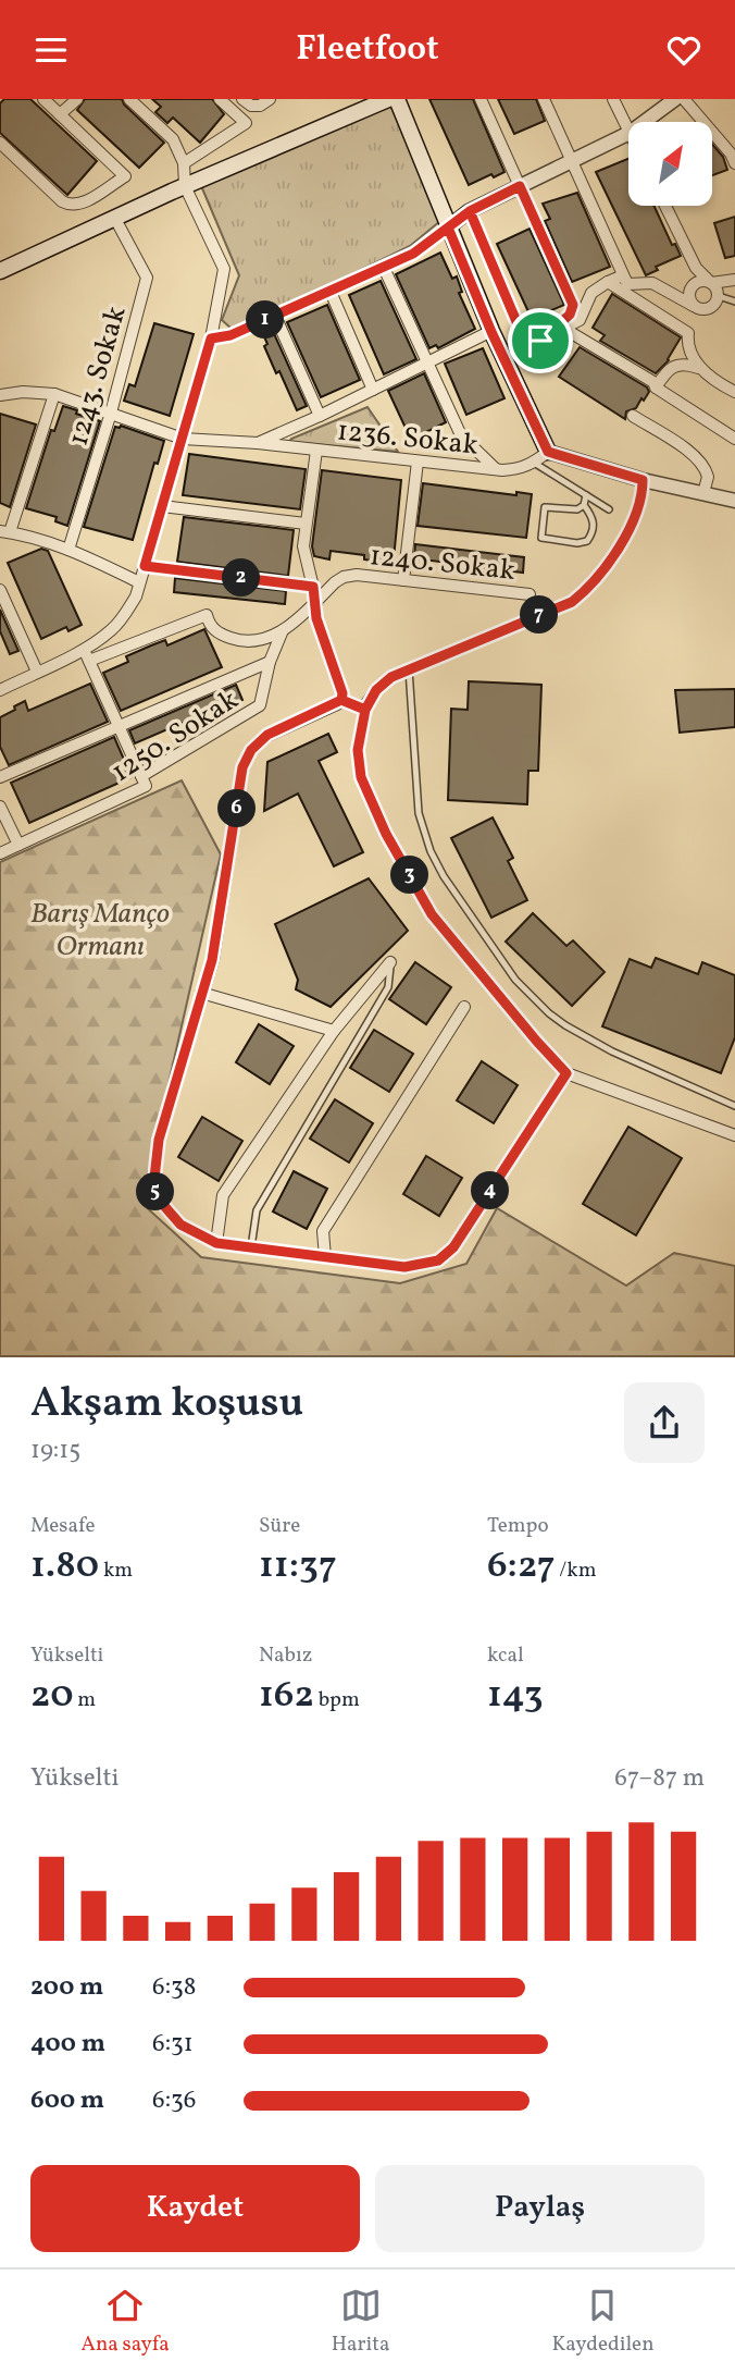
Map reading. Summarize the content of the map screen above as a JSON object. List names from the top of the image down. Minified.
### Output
{"streets":{"street":["1243. Sokak","1236. Sokak","1240. Sokak","1250. Sokak"]},"crossings":[["1243. Sokak","1236. Sokak"],["1240. Sokak","1250. Sokak"]],"parks":["Barış Manço Ormanı"],"north":"top right","page":{"header":"Fleetfoot","pins":["1","2","7","6","3","4","5"],"heading":["Akşam koşusu","19:15"],"stats":[["Mesafe","1.80 km"],["Süre","11:37"],["Tempo","6:27 /km"],["Yükselti","20 m"],["Nabız","162 bpm"],["kcal","143"]],"chart":["Yükselti","67–87 m"],"list":[{"name":"200 m","note":"6:38"},{"name":"400 m","note":"6:31"},{"name":"600 m","note":"6:36"}],"buttons":["Kaydet","Paylaş"],"tabs":["Ana sayfa","Harita","Kaydedilen"]}}
